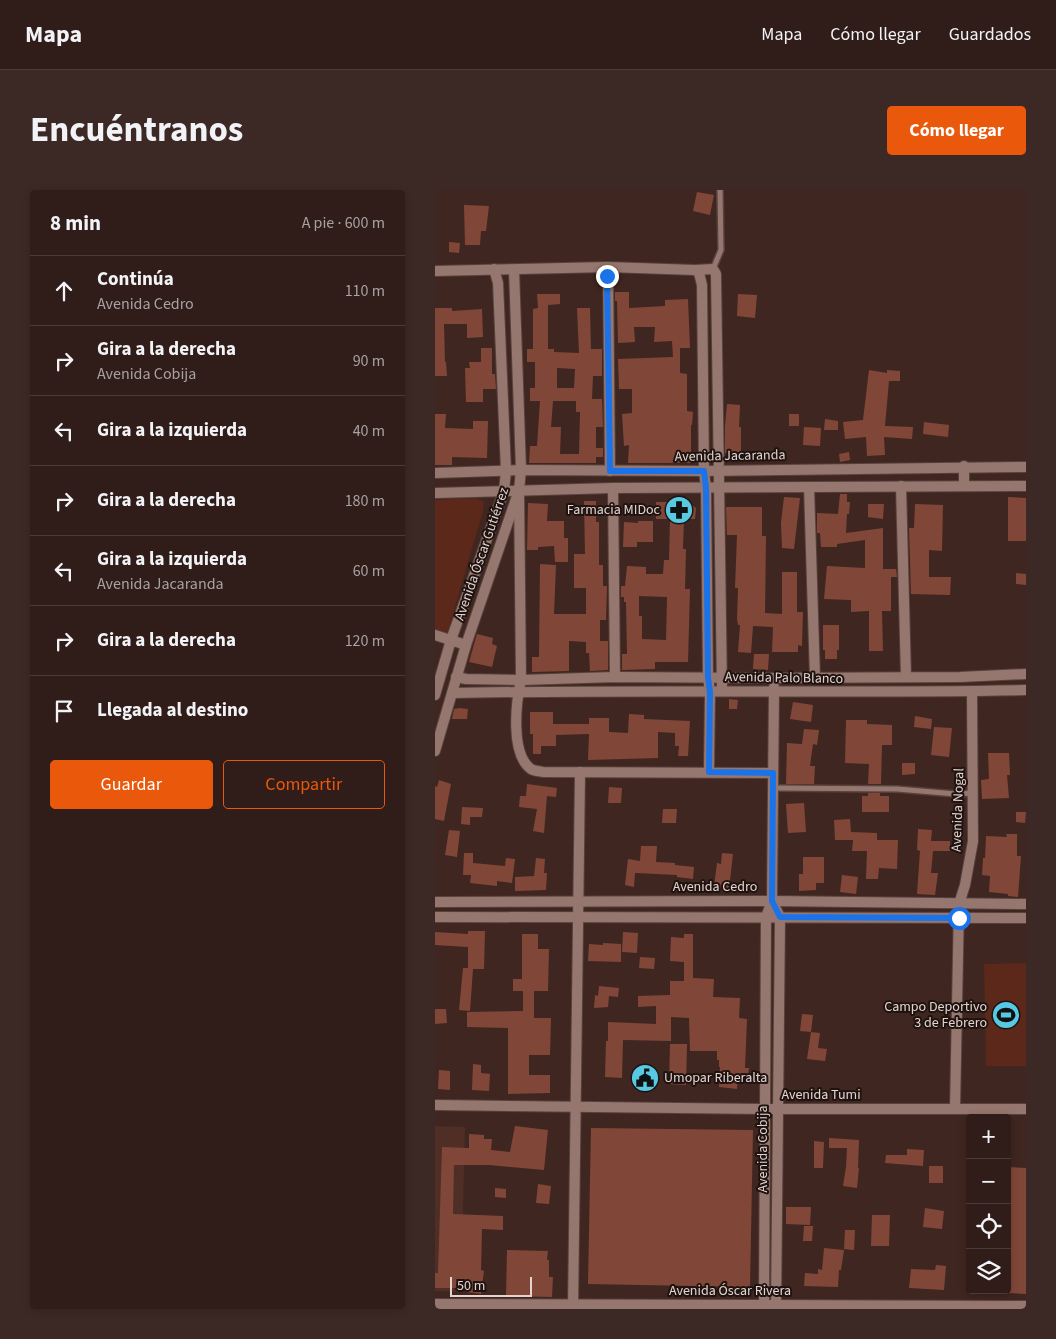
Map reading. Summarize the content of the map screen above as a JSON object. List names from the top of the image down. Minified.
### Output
{"streets":{"street":["Avenida Jacaranda","Avenida Óscar Gutiérrez","Avenida Palo Blanco","Avenida Nogal","Avenida Cedro","Avenida Tumi","Avenida Cobija","Avenida Óscar Rivera"]},"crossings":[["Avenida Jacaranda","Avenida Óscar Gutiérrez"],["Avenida Óscar Gutiérrez","Avenida Palo Blanco"],["Avenida Palo Blanco","Avenida Nogal"],["Avenida Palo Blanco","Avenida Cobija"],["Avenida Nogal","Avenida Cedro"],["Avenida Nogal","Avenida Tumi"],["Avenida Cedro","Avenida Cobija"],["Avenida Tumi","Avenida Cobija"],["Avenida Cobija","Avenida Óscar Rivera"]],"places":{"pharmacy":["Farmacia MIDoc"],"sports":["Campo Deportivo 3 de Febrero"],"public building":["Umopar Riberalta"]},"scale_bar":"50 m","page":{"header":"Mapa","nav":["Mapa","Cómo llegar","Guardados"],"title":"Encuéntranos","buttons":["Cómo llegar",["Guardar","Compartir"]],"heading":["8 min","A pie · 600 m"],"list":[["Continúa","Avenida Cedro","110 m"],["Gira a la derecha","Avenida Cobija","90 m"],["Gira a la izquierda","40 m"],["Gira a la derecha","180 m"],["Gira a la izquierda","Avenida Jacaranda","60 m"],["Gira a la derecha","120 m"],"Llegada al destino"],"map_buttons":["+","−"],"scale":"50 m"}}
